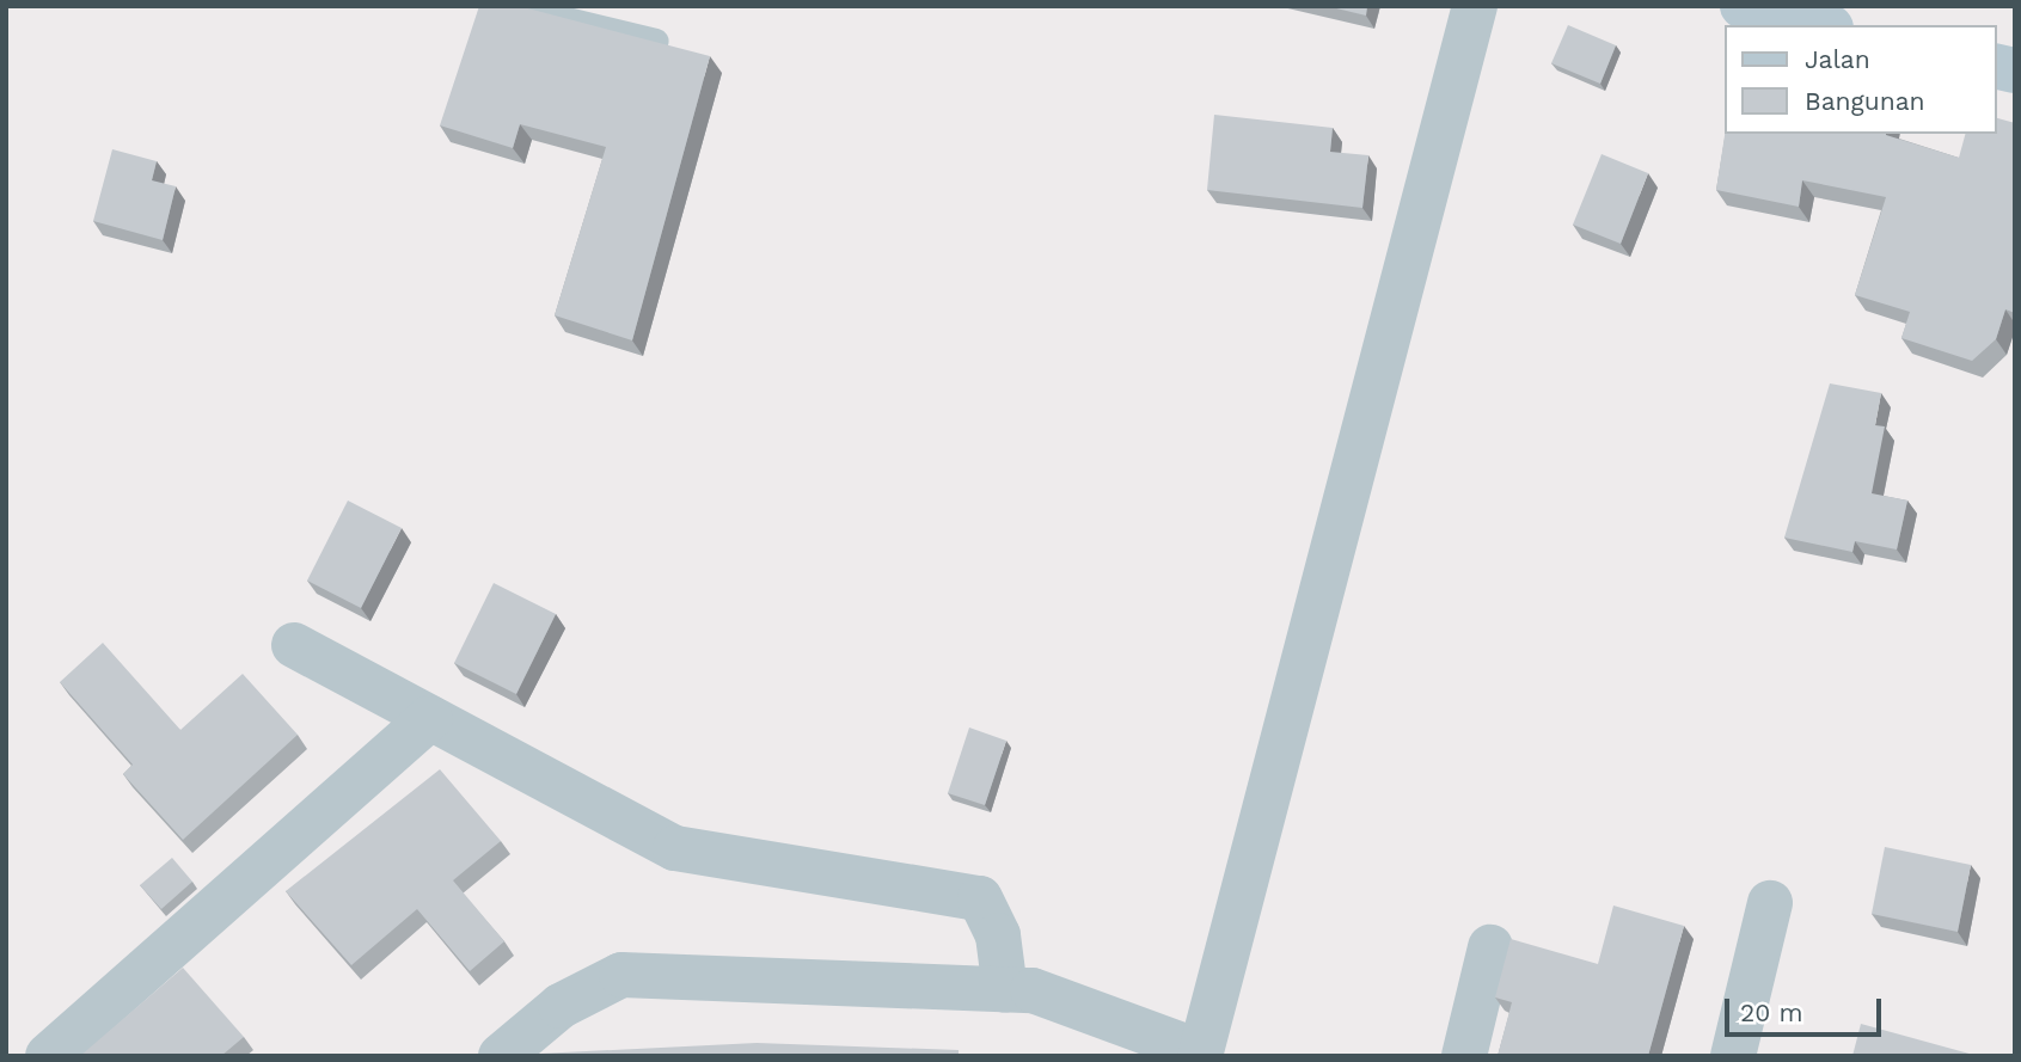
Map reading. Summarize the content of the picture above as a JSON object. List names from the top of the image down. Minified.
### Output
{"legend":["Jalan","Bangunan"],"scale_bar":"20 m"}
